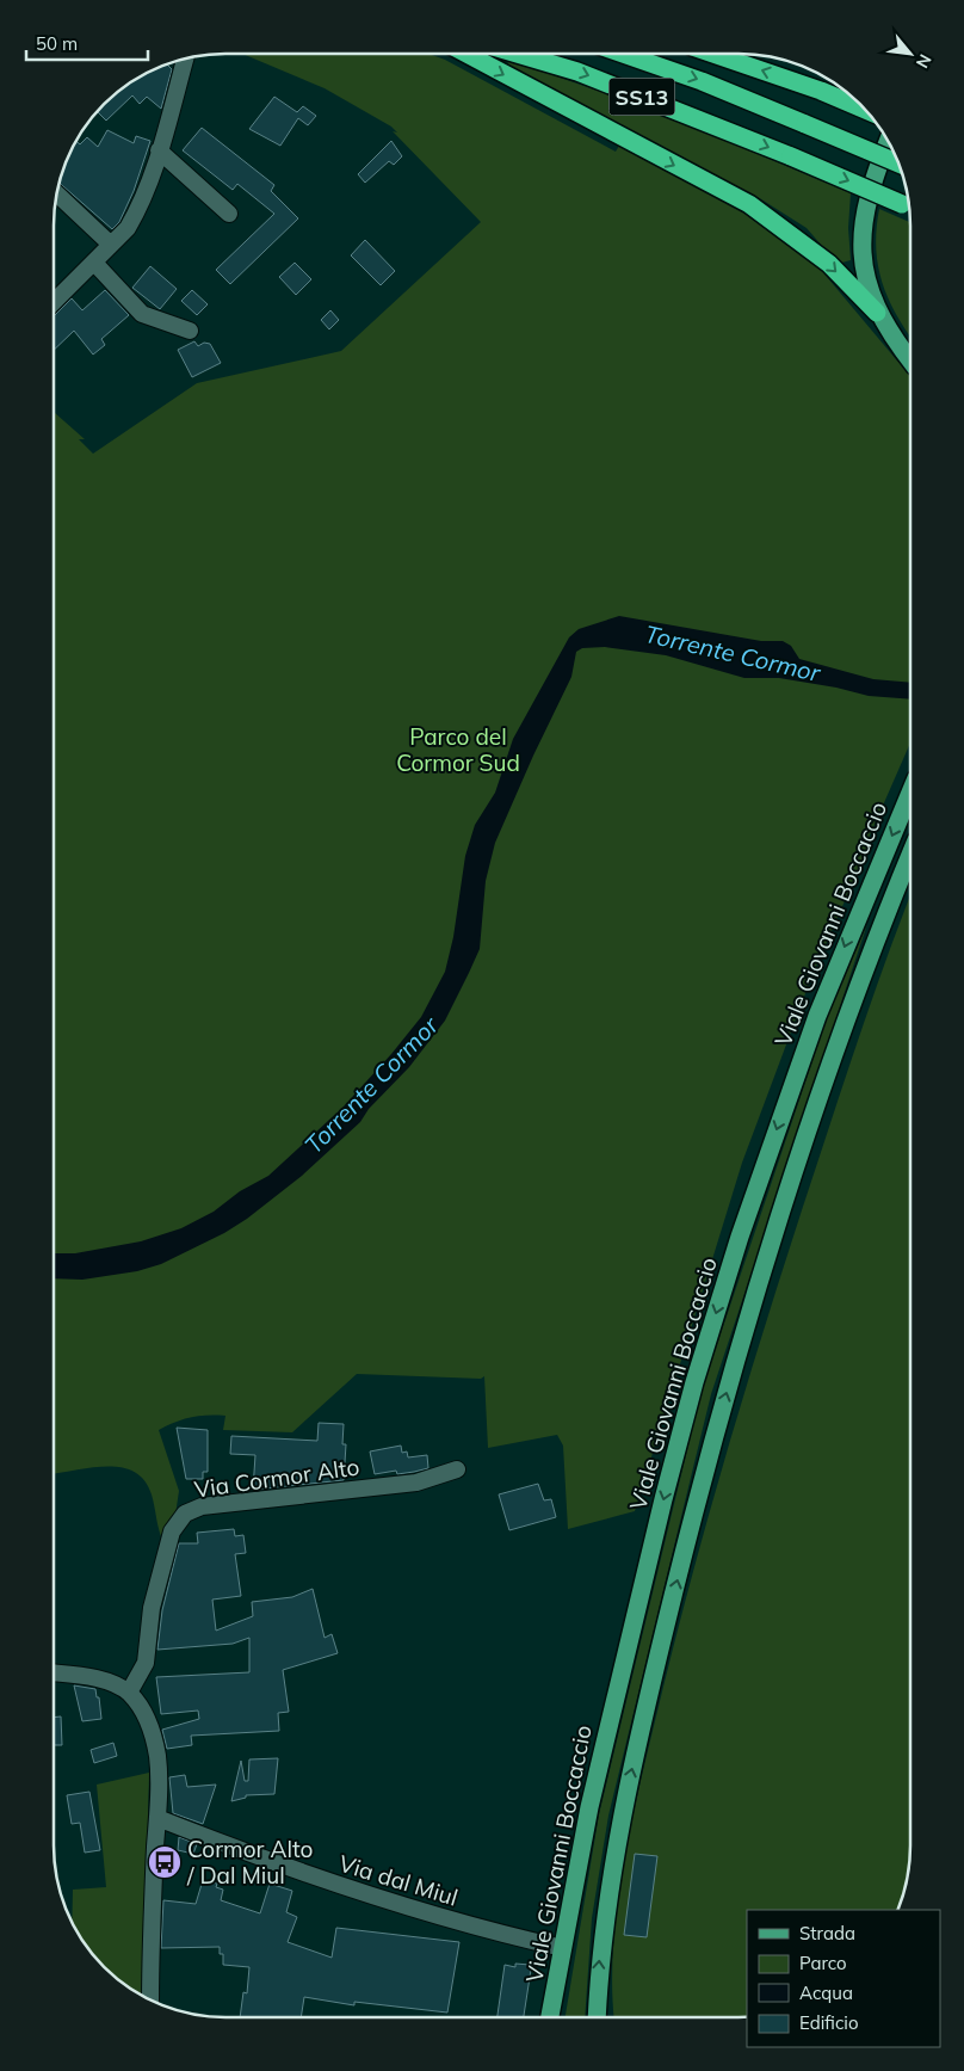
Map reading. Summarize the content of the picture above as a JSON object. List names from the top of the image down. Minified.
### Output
{"streets":{"highway":["SS13"],"main road":["Viale Giovanni Boccaccio"],"street":["Via Cormor Alto","Via dal Miul"]},"crossings":[["Viale Giovanni Boccaccio","Via dal Miul"]],"water":["Torrente Cormor"],"parks":["Parco del Cormor Sud"],"places":{"bus stop":["Cormor Alto / Dal Miul"]},"legend":["Strada","Parco","Acqua","Edificio"],"scale_bar":"50 m","north":"bottom right"}
